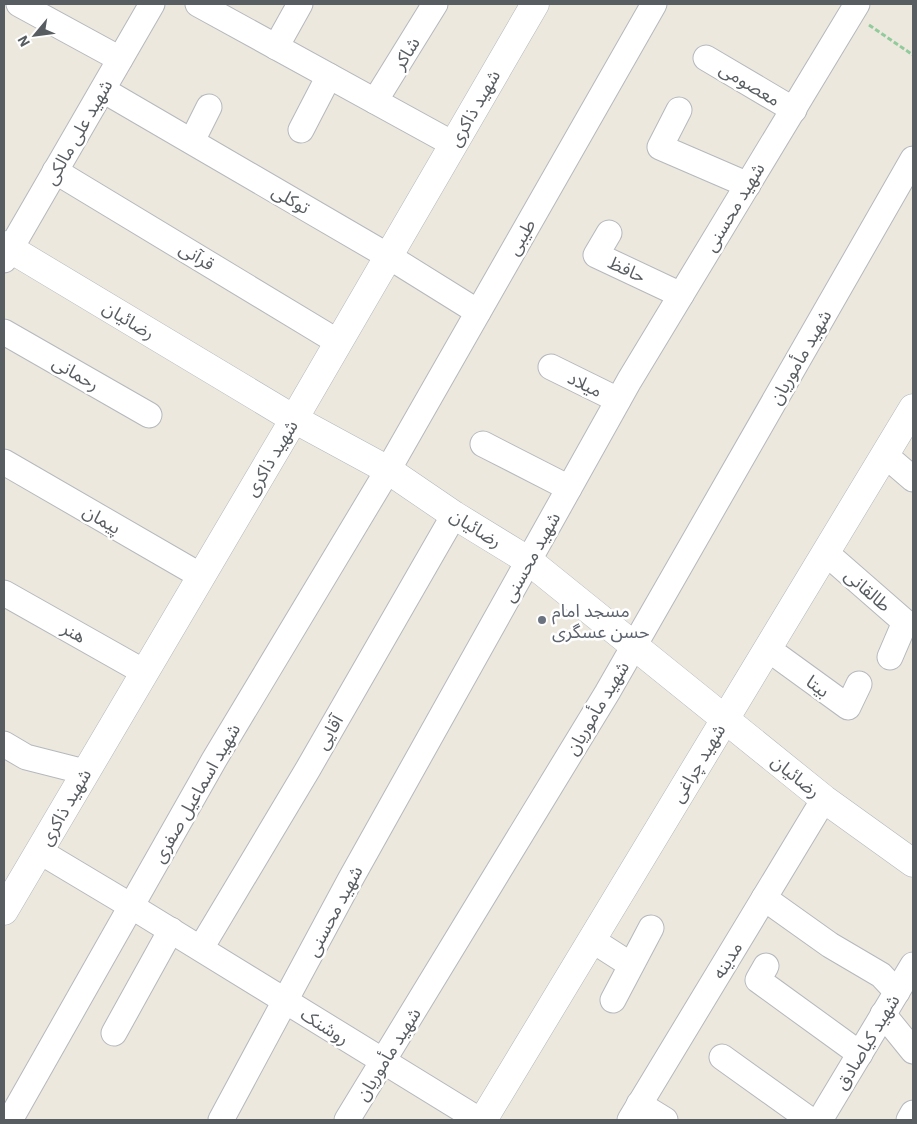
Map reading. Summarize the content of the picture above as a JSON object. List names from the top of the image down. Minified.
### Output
{"streets":{"street":["شاکر","معصومی","شهید ذاکری","شهید علی مالکی","توکلی","شهید محسنی","طیبی","قرآنی","حافظ","رضائیان","شهید مأموریان","رحمانی","میلاد","پیمان","طالقانی","هنر","بیتا","آقایی","شهید چراغی","شهید اسماعیل صفری","مدینه","روشنک","شهید کیاصادق"]},"crossings":[["معصومی","شهید محسنی"],["شهید ذاکری","توکلی"],["شهید ذاکری","قرآنی"],["شهید ذاکری","رضائیان"],["شهید ذاکری","پیمان"],["شهید ذاکری","هنر"],["شهید ذاکری","روشنک"],["شهید علی مالکی","توکلی"],["شهید علی مالکی","قرآنی"],["شهید علی مالکی","رضائیان"],["توکلی","طیبی"],["شهید محسنی","حافظ"],["شهید محسنی","رضائیان"],["شهید محسنی","میلاد"],["شهید محسنی","روشنک"],["طیبی","رضائیان"],["طیبی","شهید اسماعیل صفری"],["رضائیان","شهید مأموریان"],["رضائیان","آقایی"],["رضائیان","شهید چراغی"],["رضائیان","شهید اسماعیل صفری"],["رضائیان","مدینه"],["شهید مأموریان","روشنک"],["طالقانی","شهید چراغی"],["بیتا","شهید چراغی"],["آقایی","روشنک"],["شهید اسماعیل صفری","روشنک"]],"places":["مسجد امام حسن عسگری"],"north":"bottom left"}
